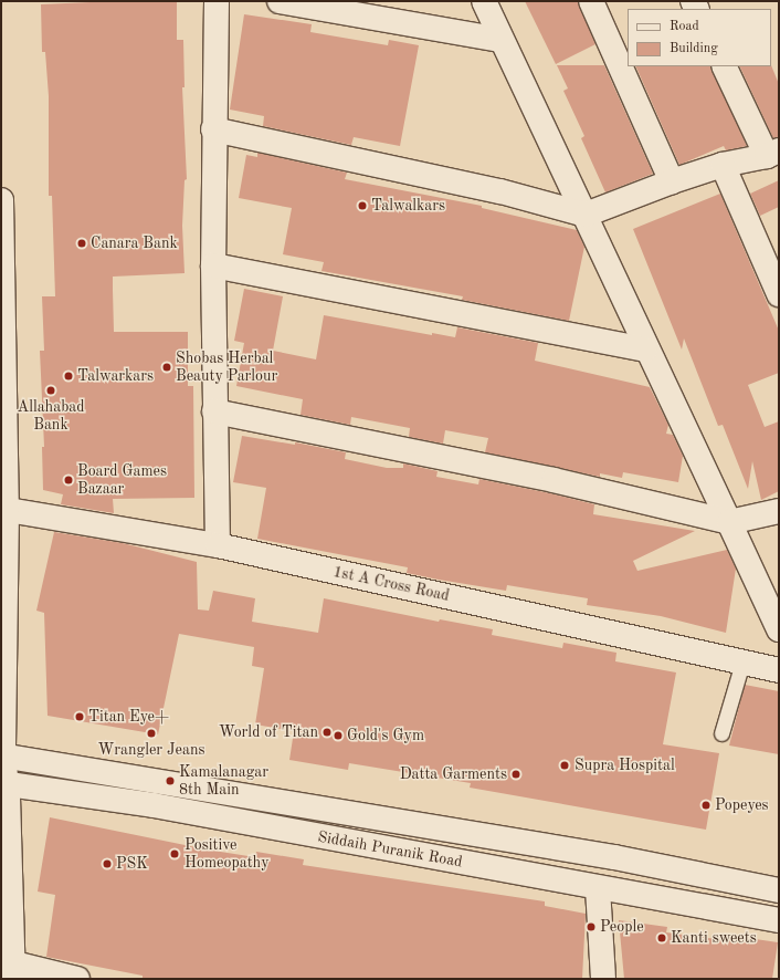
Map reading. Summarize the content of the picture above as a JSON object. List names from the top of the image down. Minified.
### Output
{"streets":{"street":["1st A Cross Road","Siddaih Puranik Road"]},"places":["Talwalkars","Canara Bank","Shobas Herbal Beauty Parlour","Talwarkars","Allahabad Bank","Board Games Bazaar","Titan Eye+","World of Titan","Wrangler Jeans","Gold's Gym","Supra Hospital","Datta Garments","Kamalanagar 8th Main","Popeyes","Positive Homeopathy","PSK","People","Kanti sweets"],"legend":["Road","Building"]}
